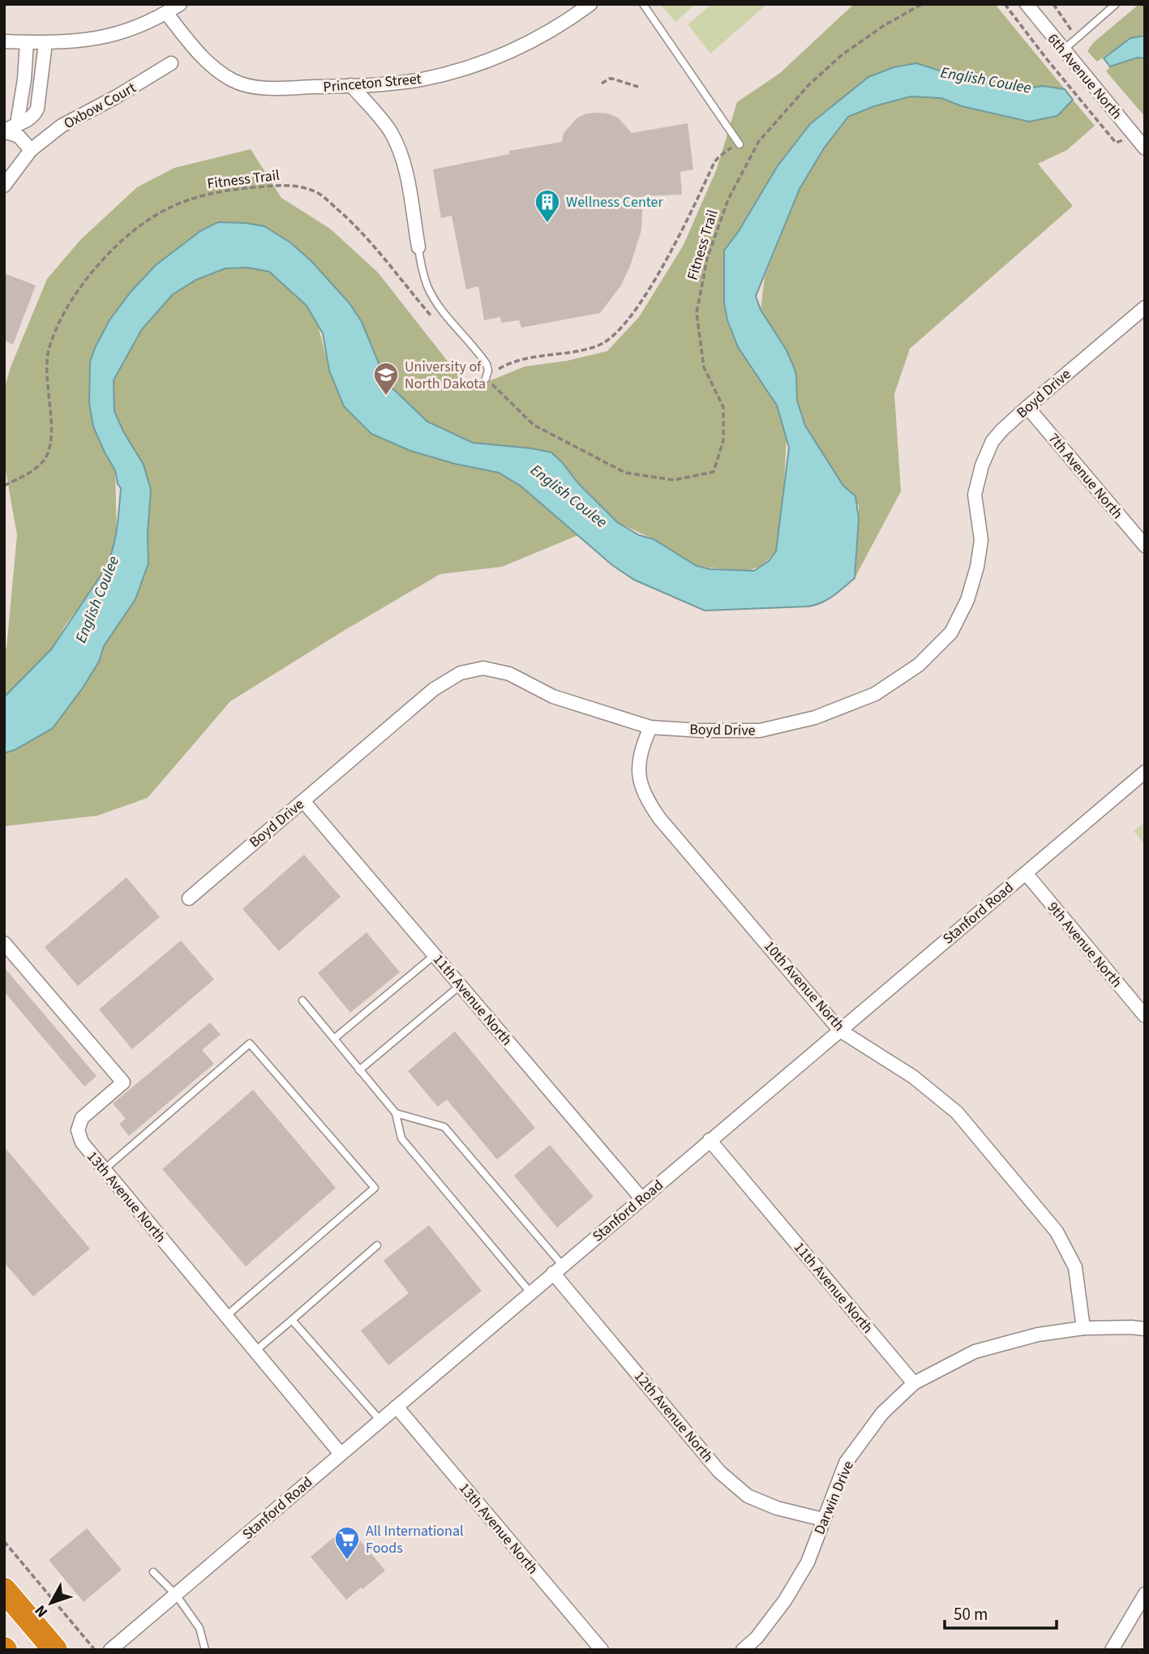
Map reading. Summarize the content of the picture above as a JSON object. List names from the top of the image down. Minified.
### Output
{"streets":{"street":["6th Avenue North","Princeton Street","Oxbow Court","Boyd Drive","7th Avenue North","Stanford Road","9th Avenue North","10th Avenue North","11th Avenue North","13th Avenue North","12th Avenue North","Darwin Drive"],"path":["Fitness Trail"]},"crossings":[["Boyd Drive","7th Avenue North"],["Boyd Drive","10th Avenue North"],["Boyd Drive","11th Avenue North"],["Stanford Road","9th Avenue North"],["Stanford Road","10th Avenue North"],["Stanford Road","11th Avenue North"],["Stanford Road","13th Avenue North"],["Stanford Road","12th Avenue North"],["10th Avenue North","Darwin Drive"],["11th Avenue North","Darwin Drive"],["12th Avenue North","Darwin Drive"]],"water":["English Coulee"],"places":{"building":["Wellness Center"],"school or university":["University of North Dakota"],"supermarket":["All International Foods"]},"scale_bar":"50 m","north":"bottom left"}
